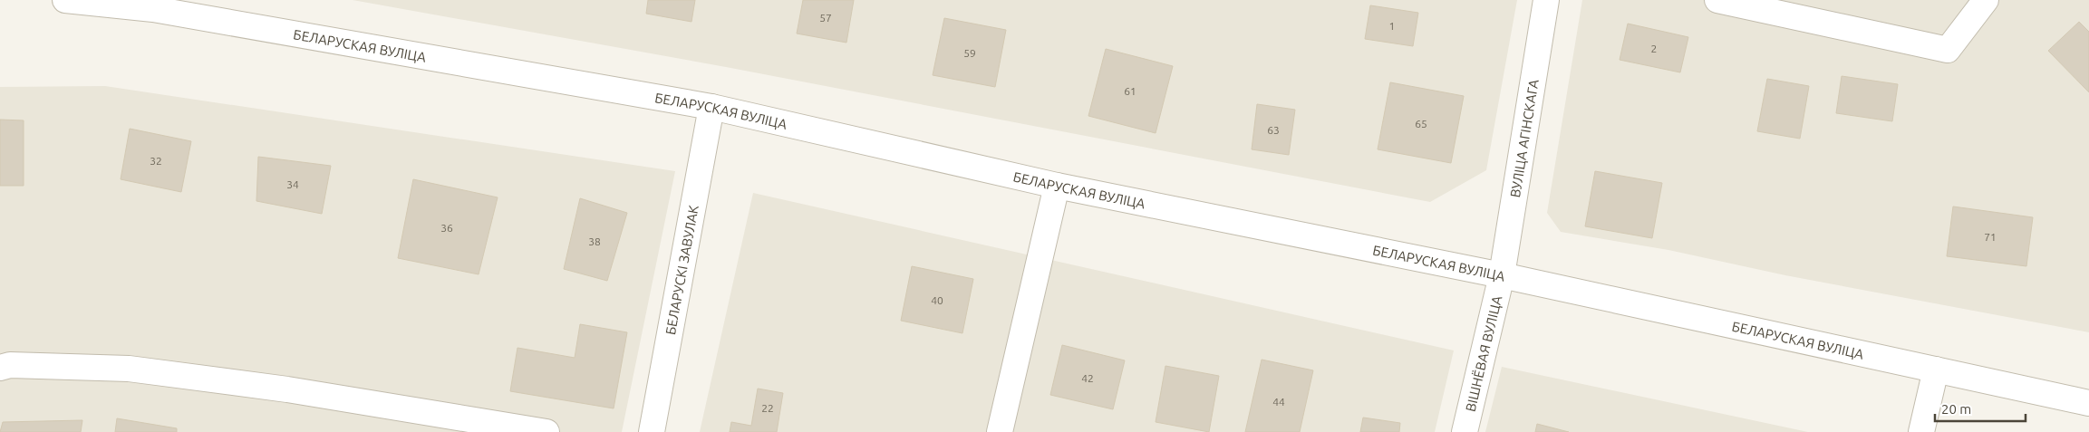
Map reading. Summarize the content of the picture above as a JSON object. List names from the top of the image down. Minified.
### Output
{"streets":{"street":["БЕЛАРУСКАЯ ВУЛІЦА","ВУЛІЦА АГІНСКАГА","БЕЛАРУСКІ ЗАВУЛАК","ВІШНЁВАЯ ВУЛІЦА"]},"crossings":[["БЕЛАРУСКАЯ ВУЛІЦА","ВУЛІЦА АГІНСКАГА"],["БЕЛАРУСКАЯ ВУЛІЦА","БЕЛАРУСКІ ЗАВУЛАК"],["БЕЛАРУСКАЯ ВУЛІЦА","ВІШНЁВАЯ ВУЛІЦА"],["ВУЛІЦА АГІНСКАГА","ВІШНЁВАЯ ВУЛІЦА"]],"house_numbers":["57","1","2","59","61","65","63","32","34","36","71","38","40","42","44","22"],"scale_bar":"20 m"}
